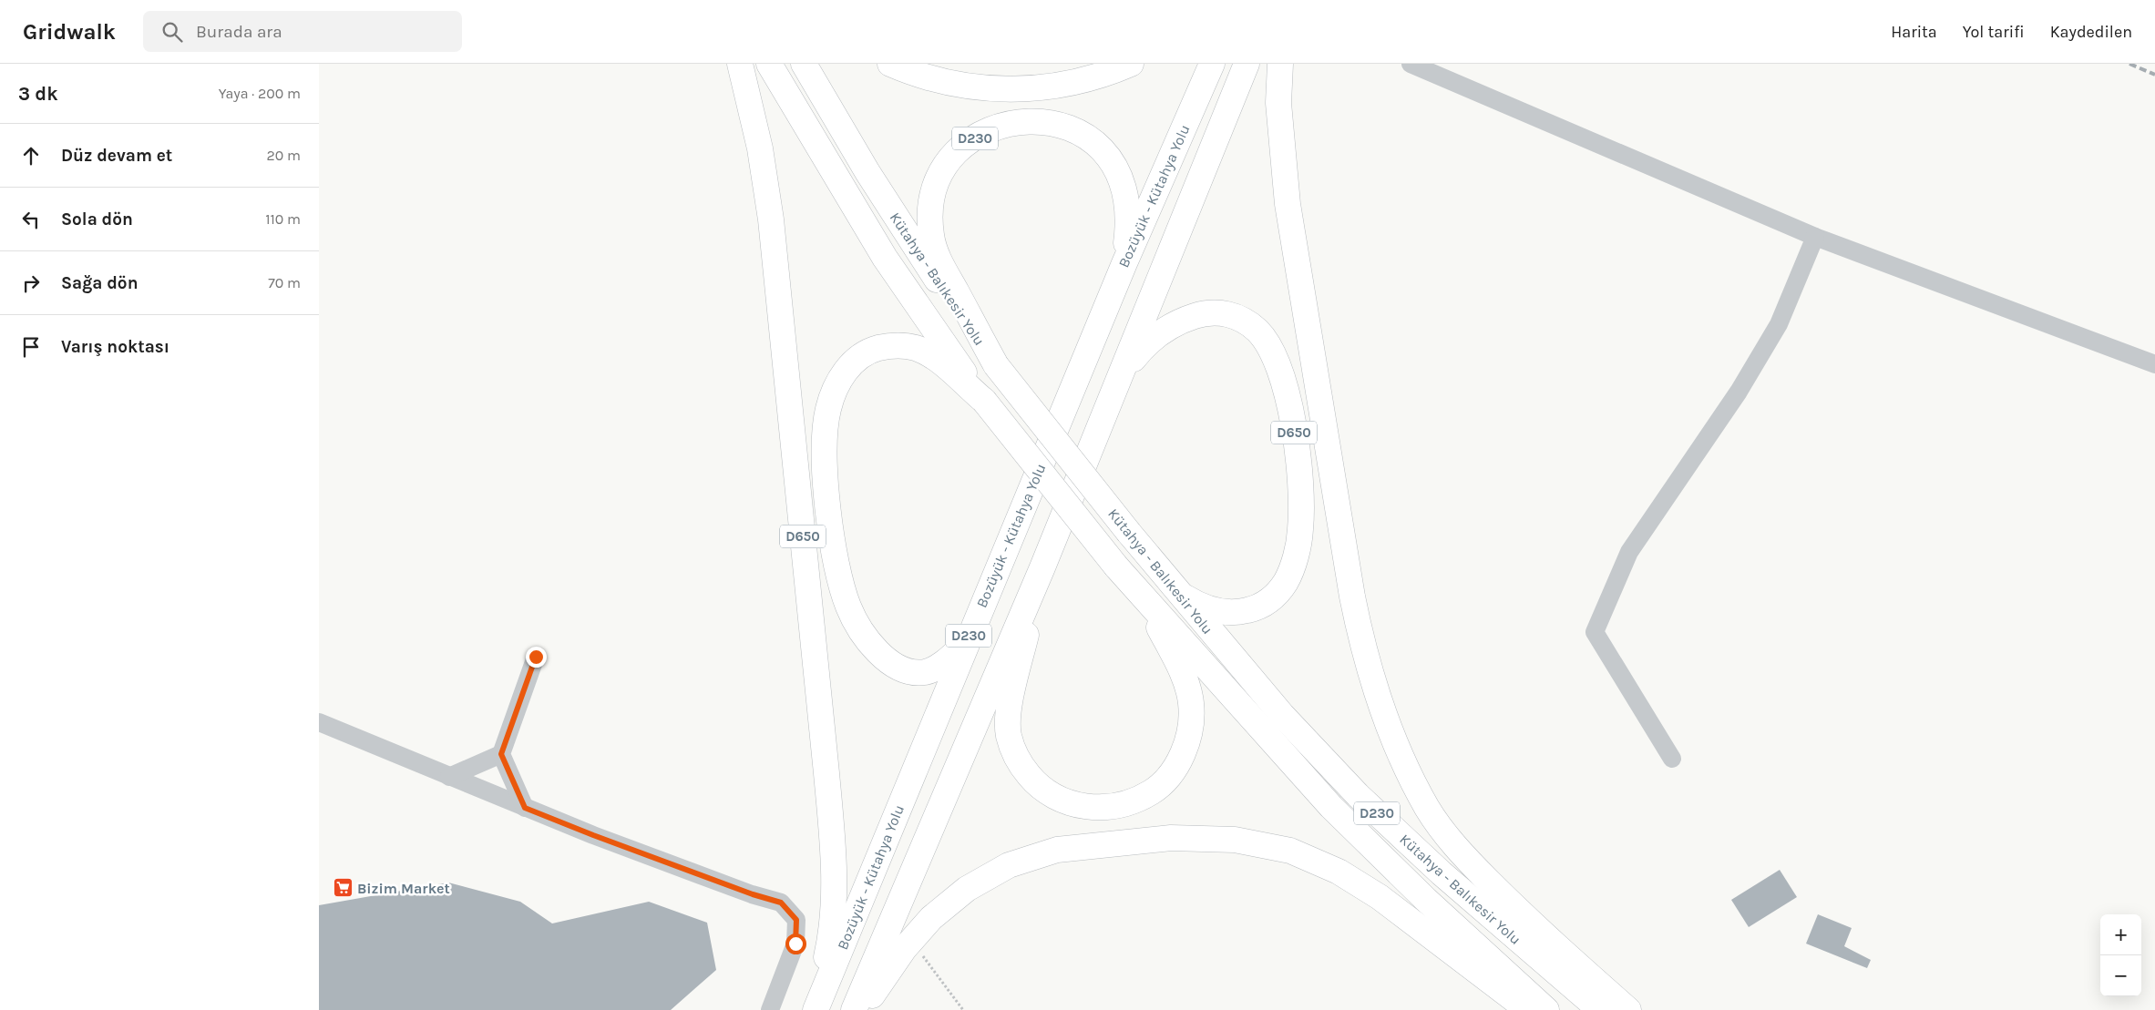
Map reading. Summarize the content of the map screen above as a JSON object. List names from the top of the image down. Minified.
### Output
{"streets":{"highway":["D230","Bozüyük - Kütahya Yolu","Kütahya - Balıkesir Yolu","D650"]},"crossings":[["D230","Bozüyük - Kütahya Yolu"],["D230","Kütahya - Balıkesir Yolu"],["D230","D650"],["Bozüyük - Kütahya Yolu","D650"],["Kütahya - Balıkesir Yolu","D650"]],"places":{"supermarket":["Bizim Market"]},"page":{"header":"Gridwalk","search":"Burada ara","nav":["Harita","Yol tarifi","Kaydedilen"],"heading":["3 dk","Yaya · 200 m"],"list":[["Düz devam et","20 m"],["Sola dön","110 m"],["Sağa dön","70 m"],"Varış noktası"],"map_buttons":["+","−"]}}
